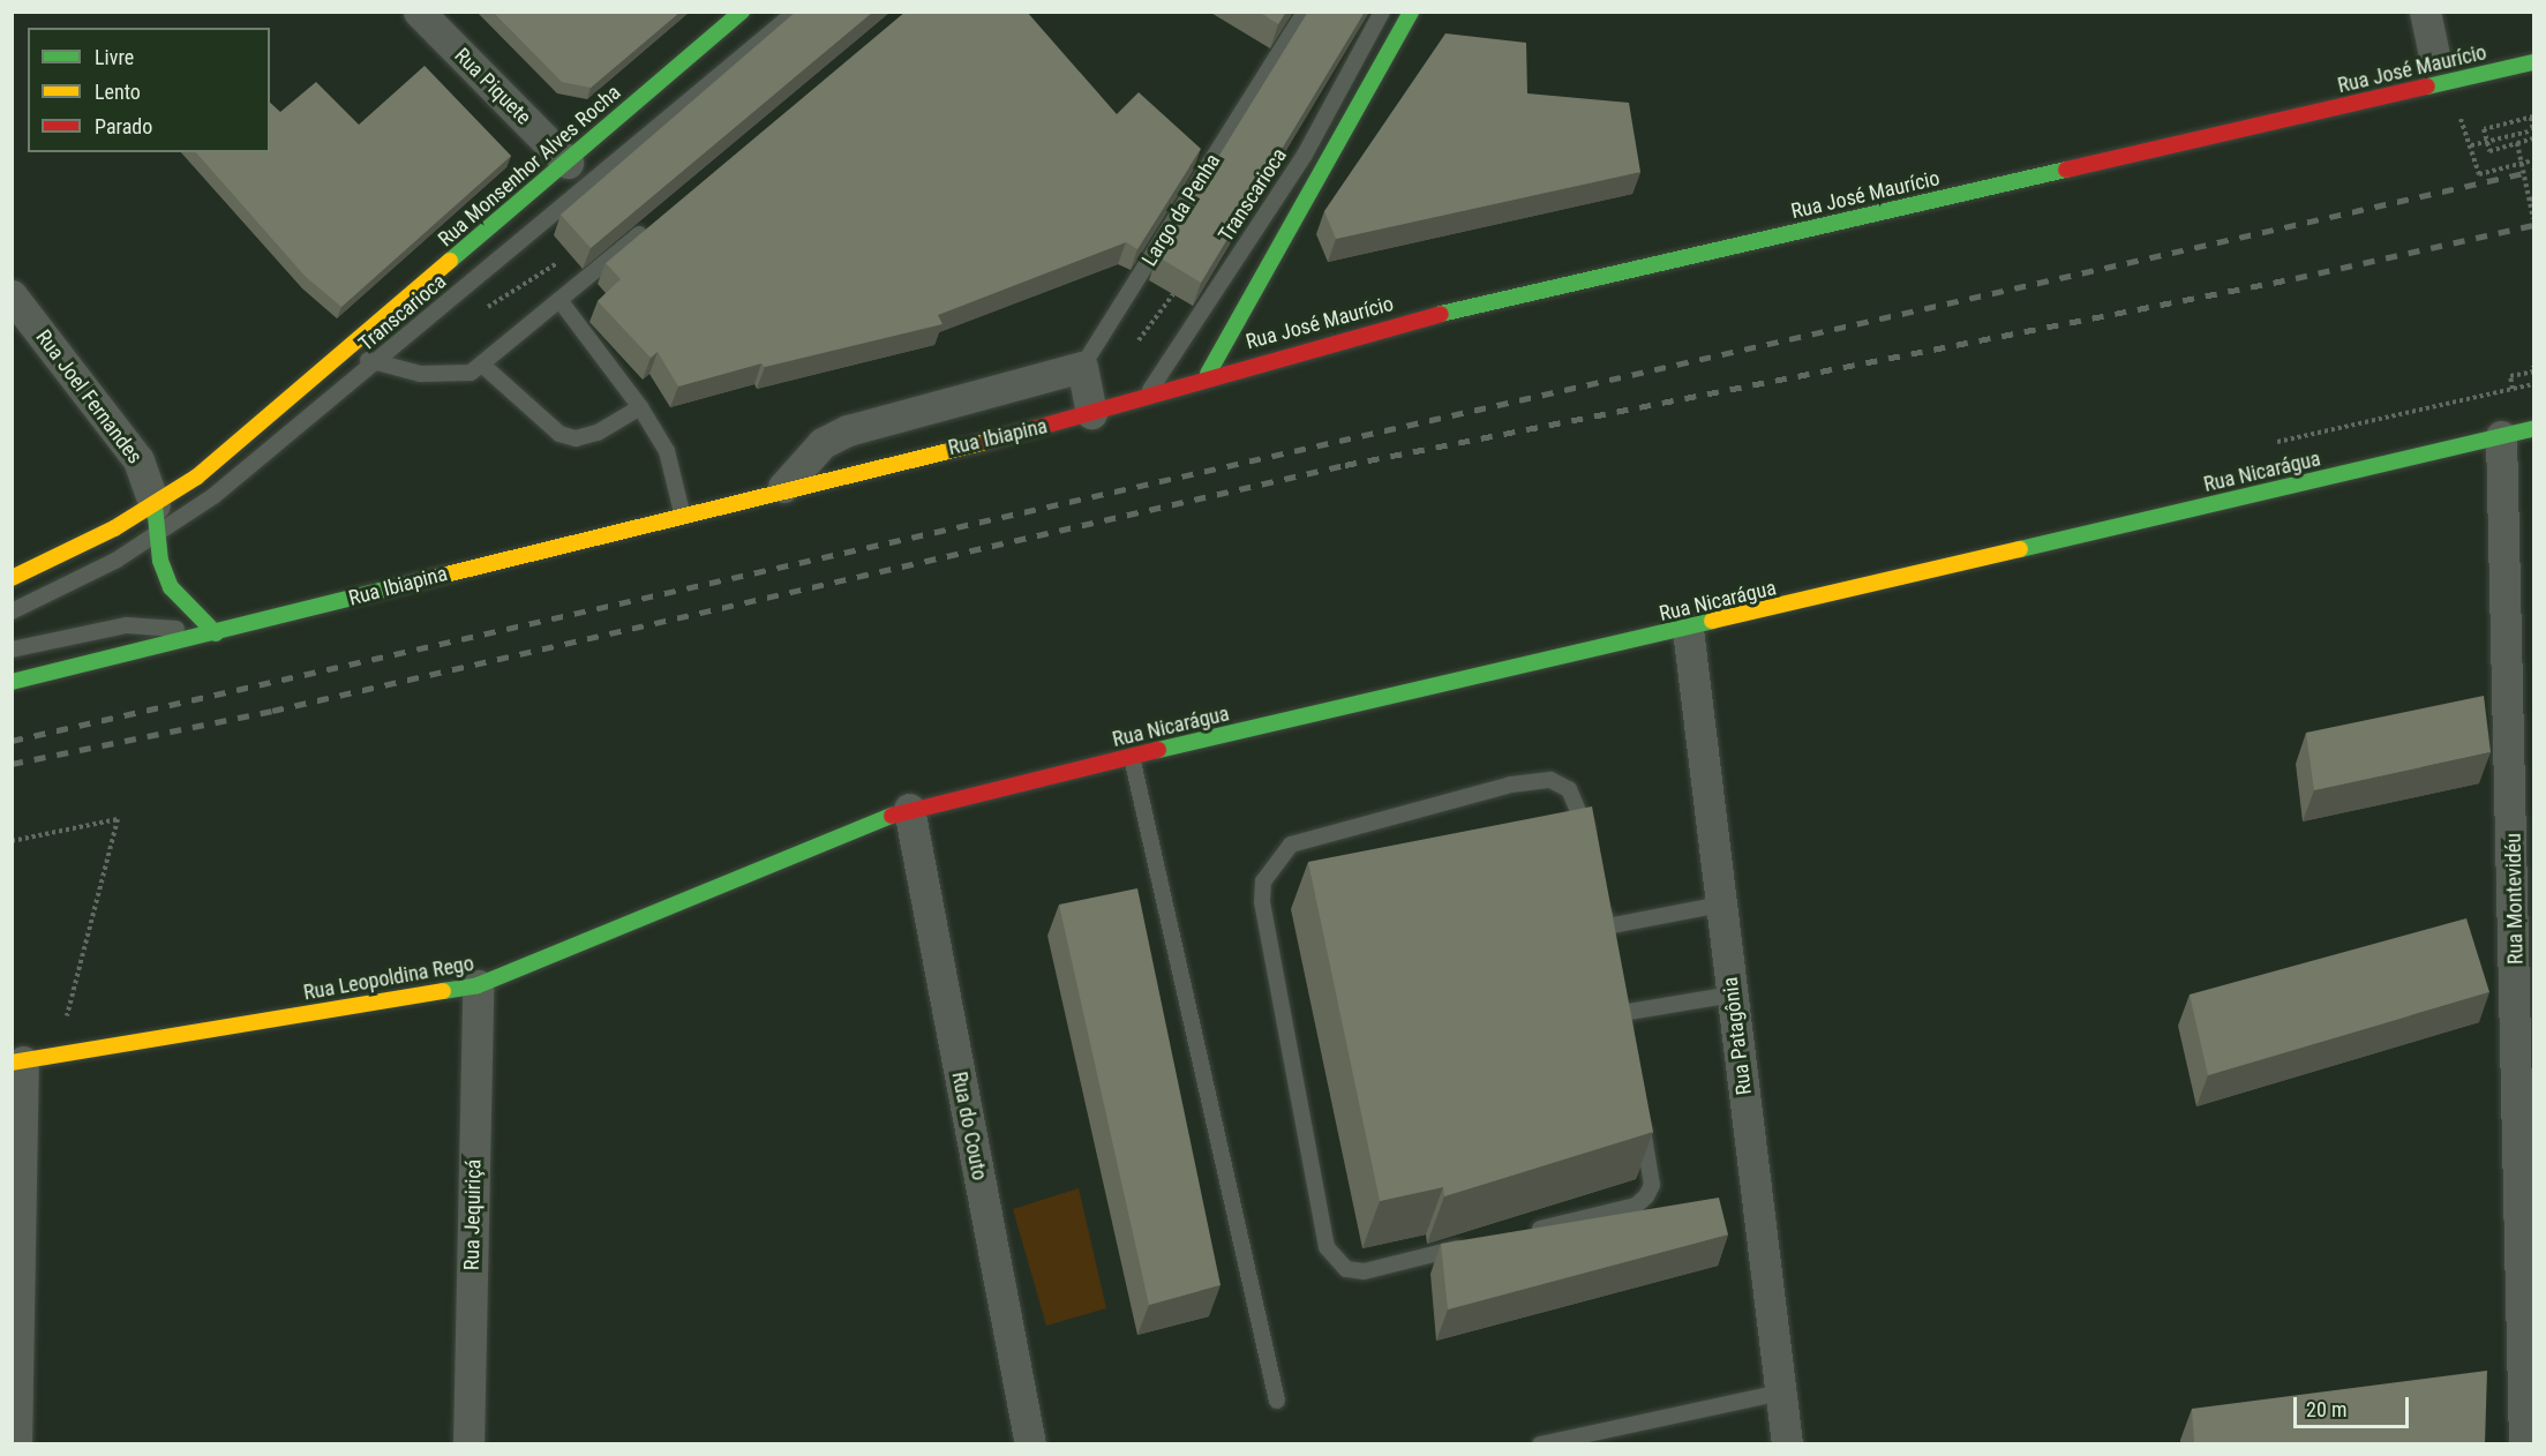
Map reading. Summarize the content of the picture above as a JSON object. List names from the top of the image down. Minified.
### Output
{"streets":{"main road":["Rua José Maurício","Rua Monsenhor Alves Rocha","Rua Ibiapina","Rua Nicarágua","Rua Leopoldina Rego"],"street":["Rua Piquete","Rua Joel Fernandes","Rua Montevidéu","Rua Patagônia","Rua do Couto","Rua Jequiriçá"],"lane":["Transcarioca","Largo da Penha"]},"crossings":[["Rua José Maurício","Rua Ibiapina"],["Rua Piquete","Rua Monsenhor Alves Rocha"],["Rua Monsenhor Alves Rocha","Transcarioca"],["Rua Monsenhor Alves Rocha","Rua Joel Fernandes"],["Transcarioca","Rua Joel Fernandes"],["Transcarioca","Rua Ibiapina"],["Largo da Penha","Rua Ibiapina"],["Rua Nicarágua","Rua Montevidéu"],["Rua Nicarágua","Rua Leopoldina Rego"],["Rua Nicarágua","Rua Patagônia"],["Rua Nicarágua","Rua do Couto"],["Rua Leopoldina Rego","Rua do Couto"],["Rua Leopoldina Rego","Rua Jequiriçá"]],"legend":["Livre","Lento","Parado"],"scale_bar":"20 m"}
